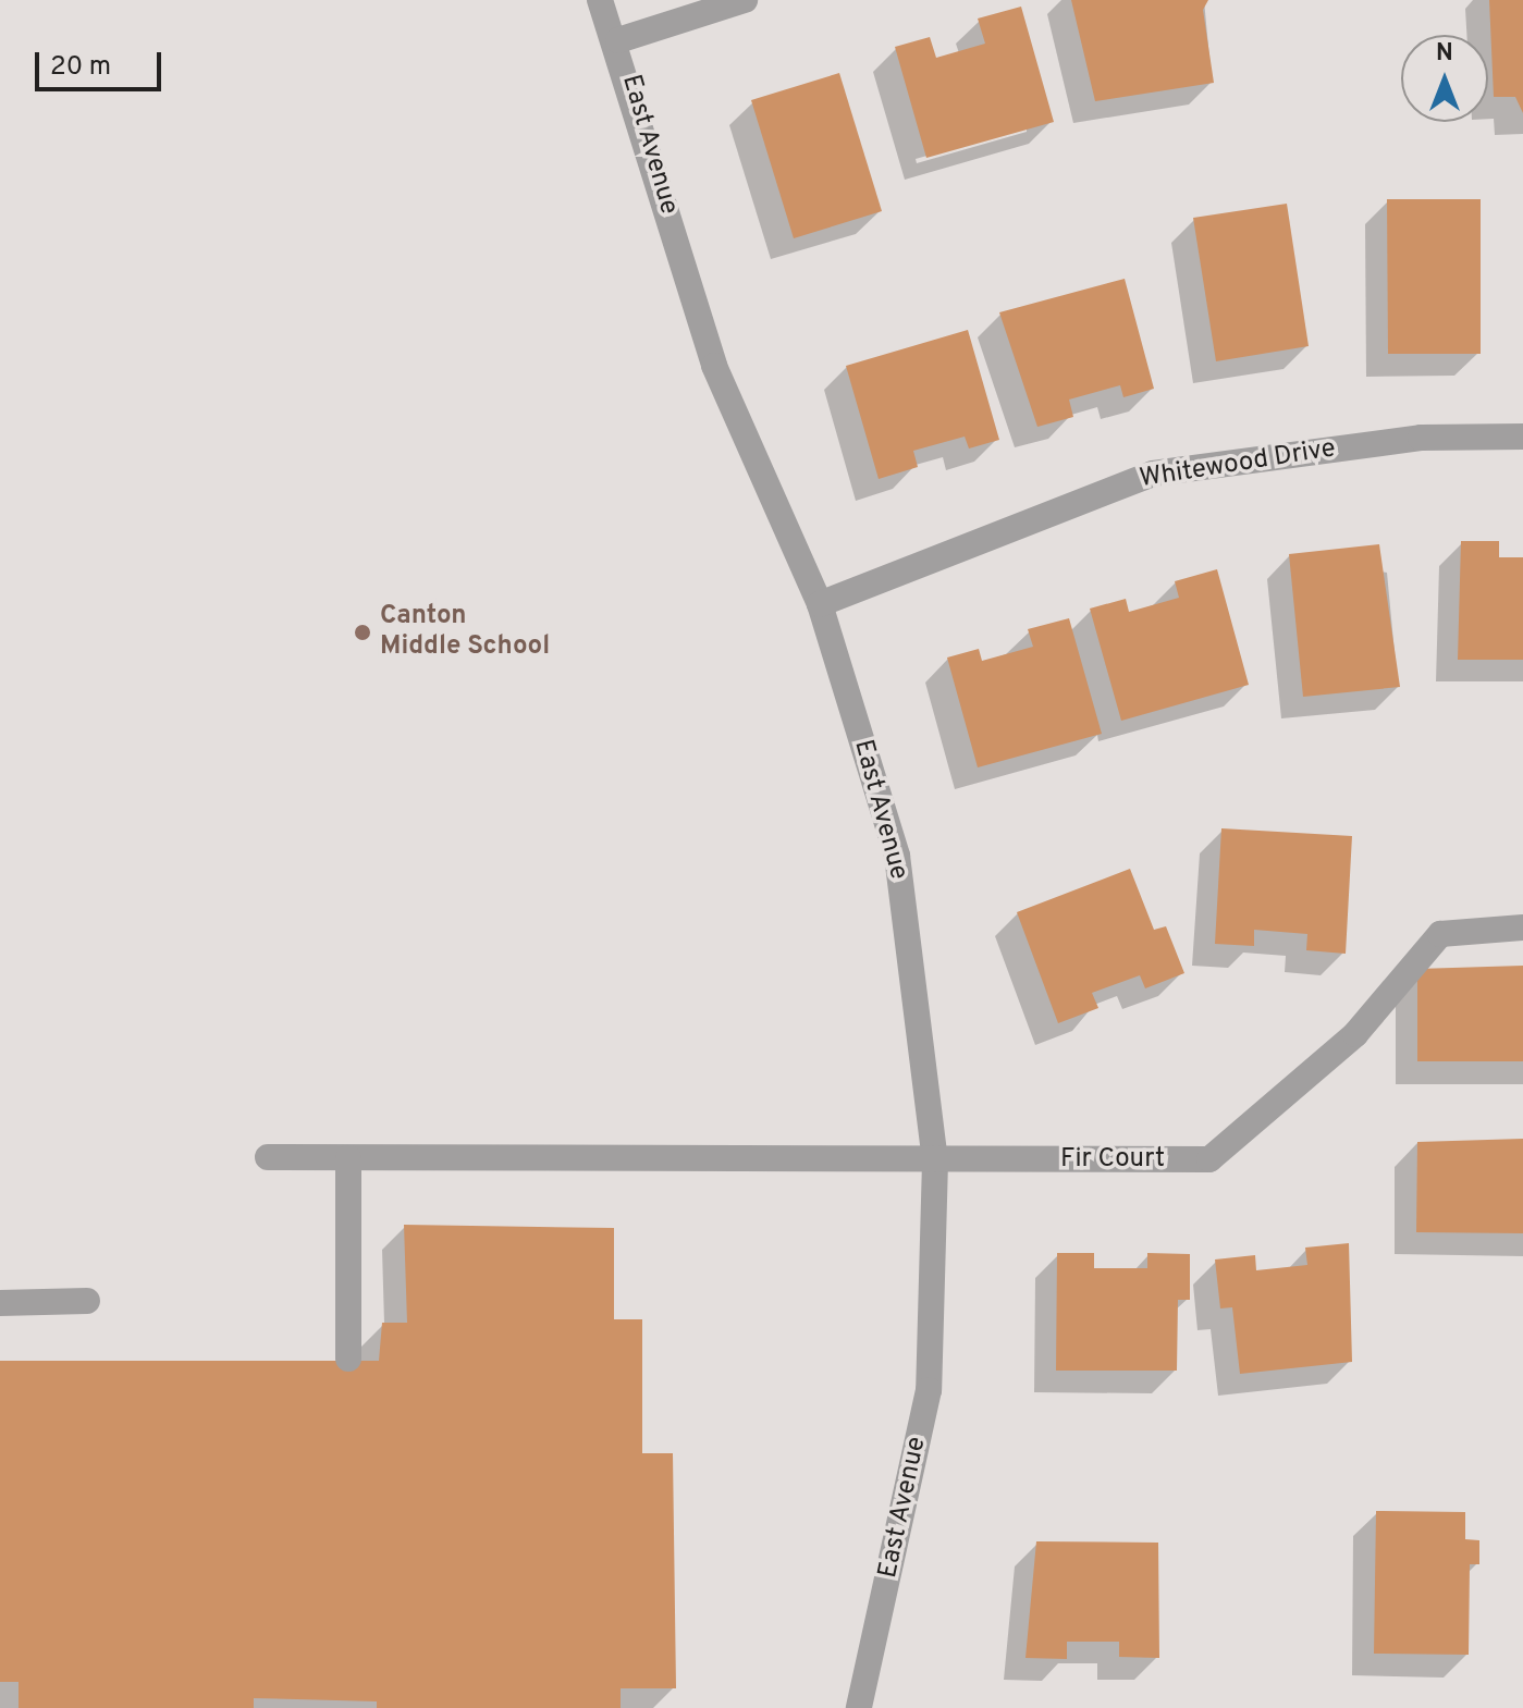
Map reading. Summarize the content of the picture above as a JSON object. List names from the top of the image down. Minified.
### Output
{"streets":{"street":["East Avenue","Whitewood Drive","Fir Court"]},"crossings":[["East Avenue","Whitewood Drive"],["East Avenue","Fir Court"]],"places":["Canton Middle School"],"scale_bar":"20 m","north":"top"}
